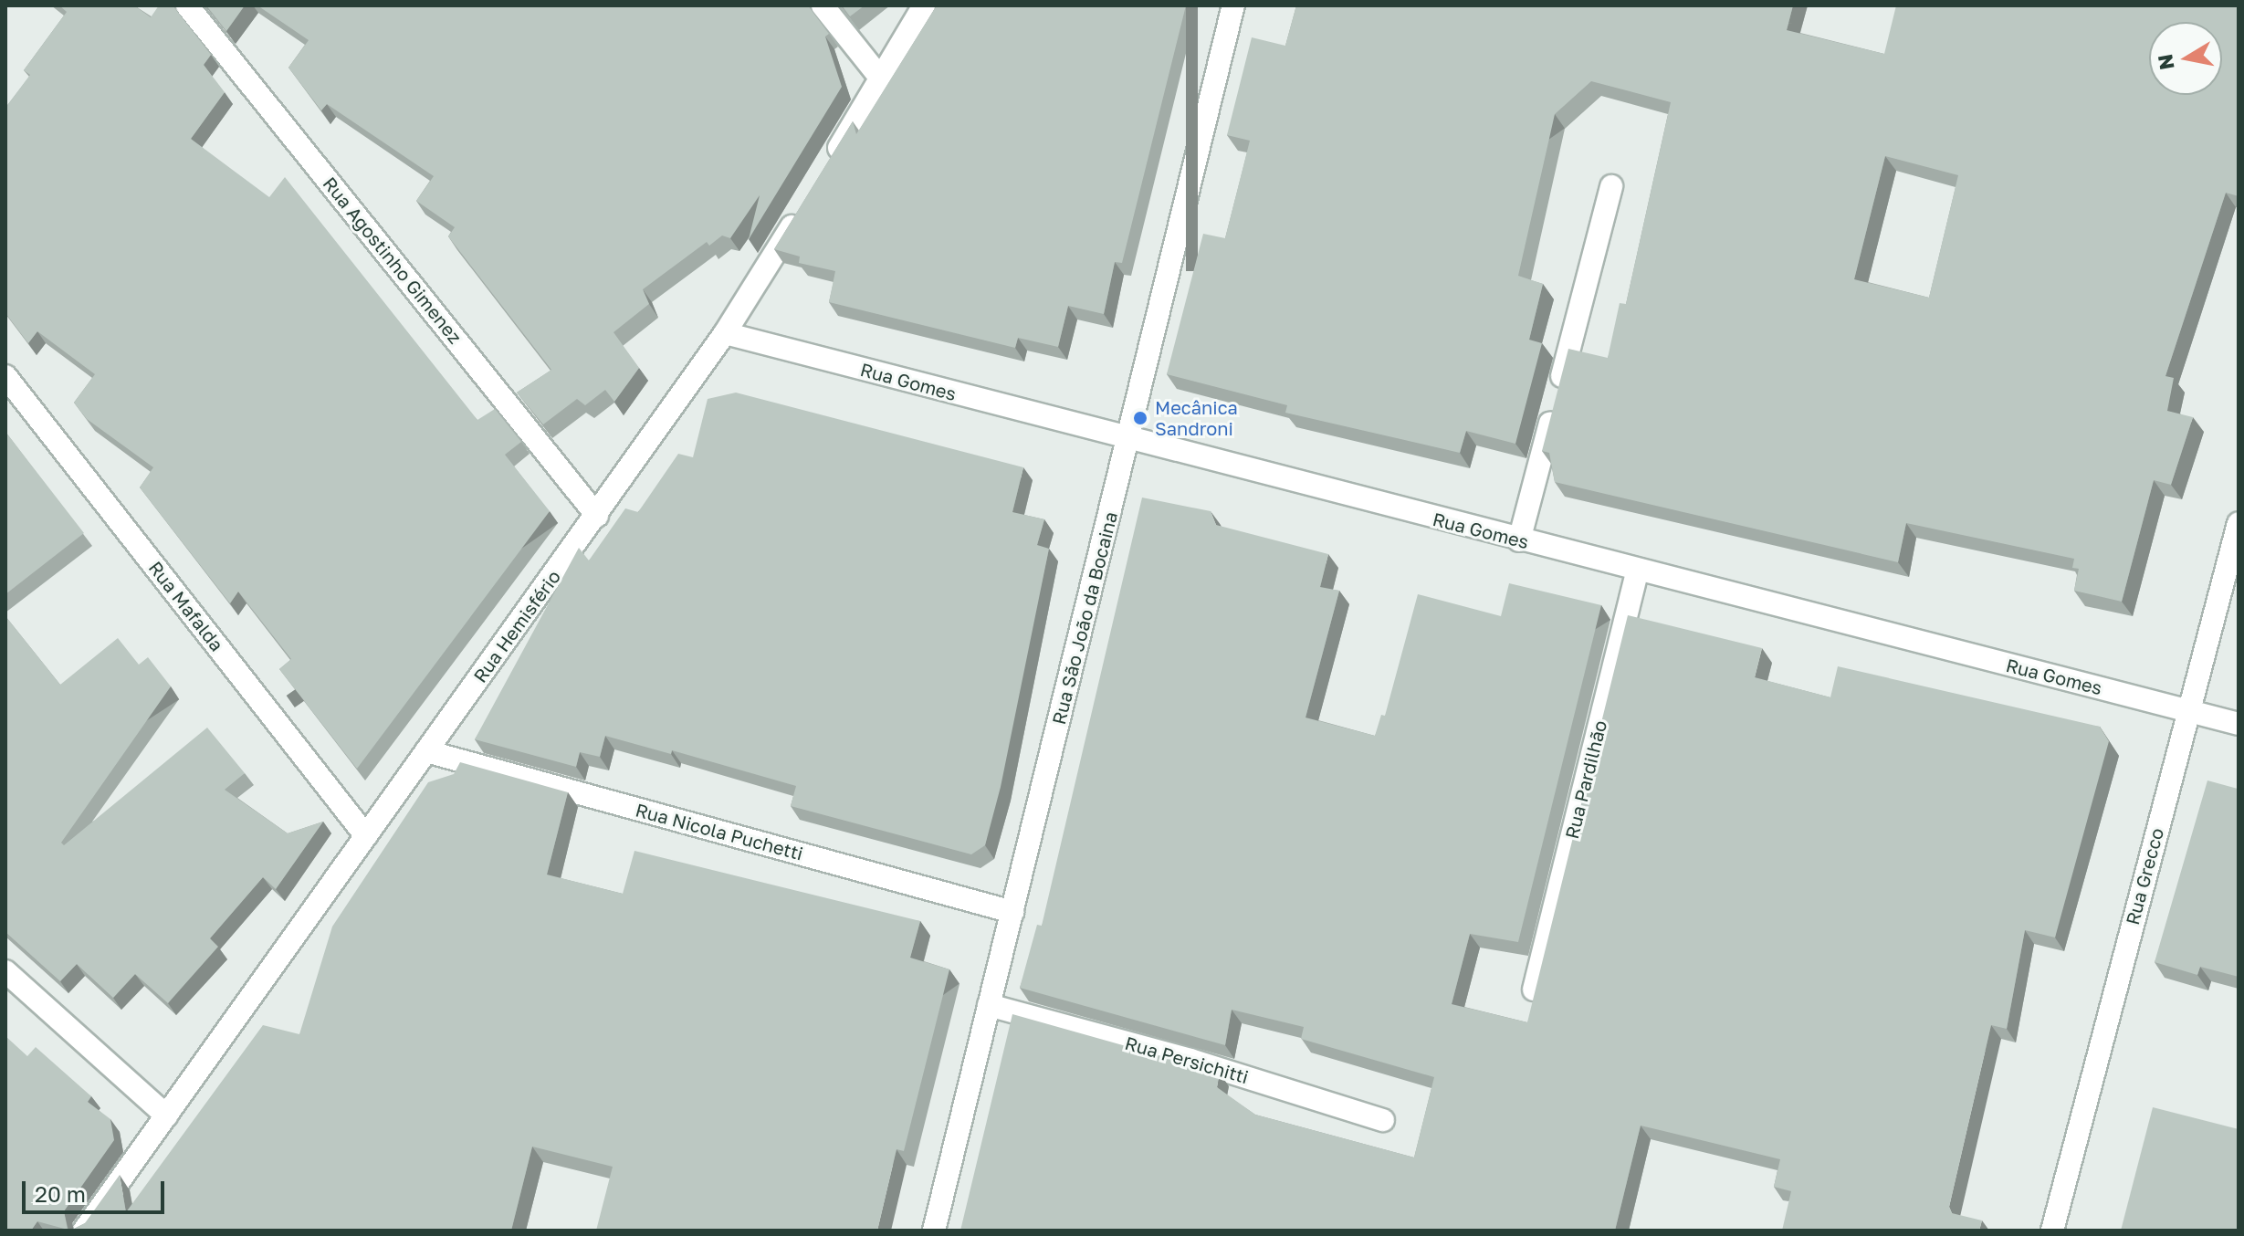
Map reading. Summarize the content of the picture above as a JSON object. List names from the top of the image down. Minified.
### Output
{"streets":{"street":["Rua Agostinho Gimenez","Rua Gomes","Rua Mafalda","Rua São João da Bocaina","Rua Hemisfério","Rua Pardilhão","Rua Nicola Puchetti","Rua Grecco","Rua Persichitti"]},"crossings":[["Rua Agostinho Gimenez","Rua Hemisfério"],["Rua Gomes","Rua São João da Bocaina"],["Rua Gomes","Rua Hemisfério"],["Rua Gomes","Rua Pardilhão"],["Rua Gomes","Rua Grecco"],["Rua Mafalda","Rua Hemisfério"],["Rua São João da Bocaina","Rua Nicola Puchetti"],["Rua São João da Bocaina","Rua Persichitti"],["Rua Hemisfério","Rua Nicola Puchetti"]],"places":["Mecânica Sandroni"],"scale_bar":"20 m","north":"left"}
